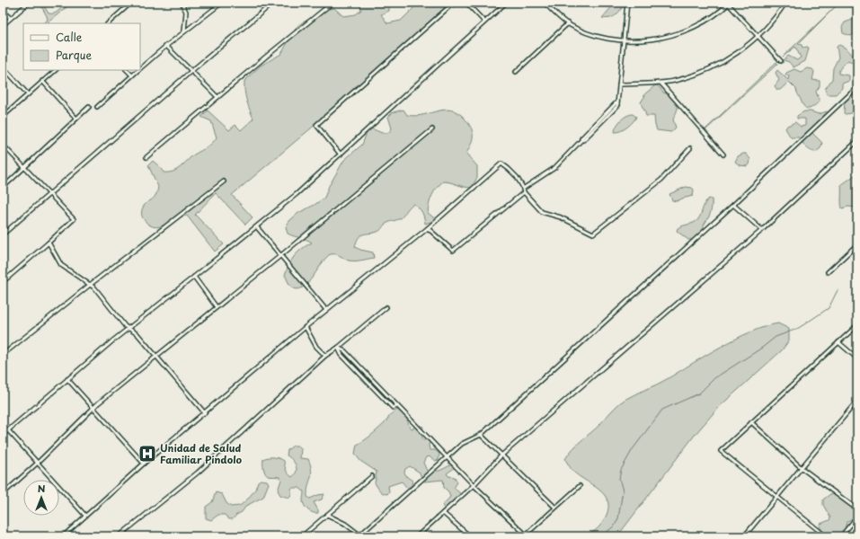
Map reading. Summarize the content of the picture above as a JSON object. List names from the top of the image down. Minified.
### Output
{"places":{"hospital":["Unidad de Salud Familiar Pindolo"]},"legend":["Calle","Parque"],"north":"top"}
